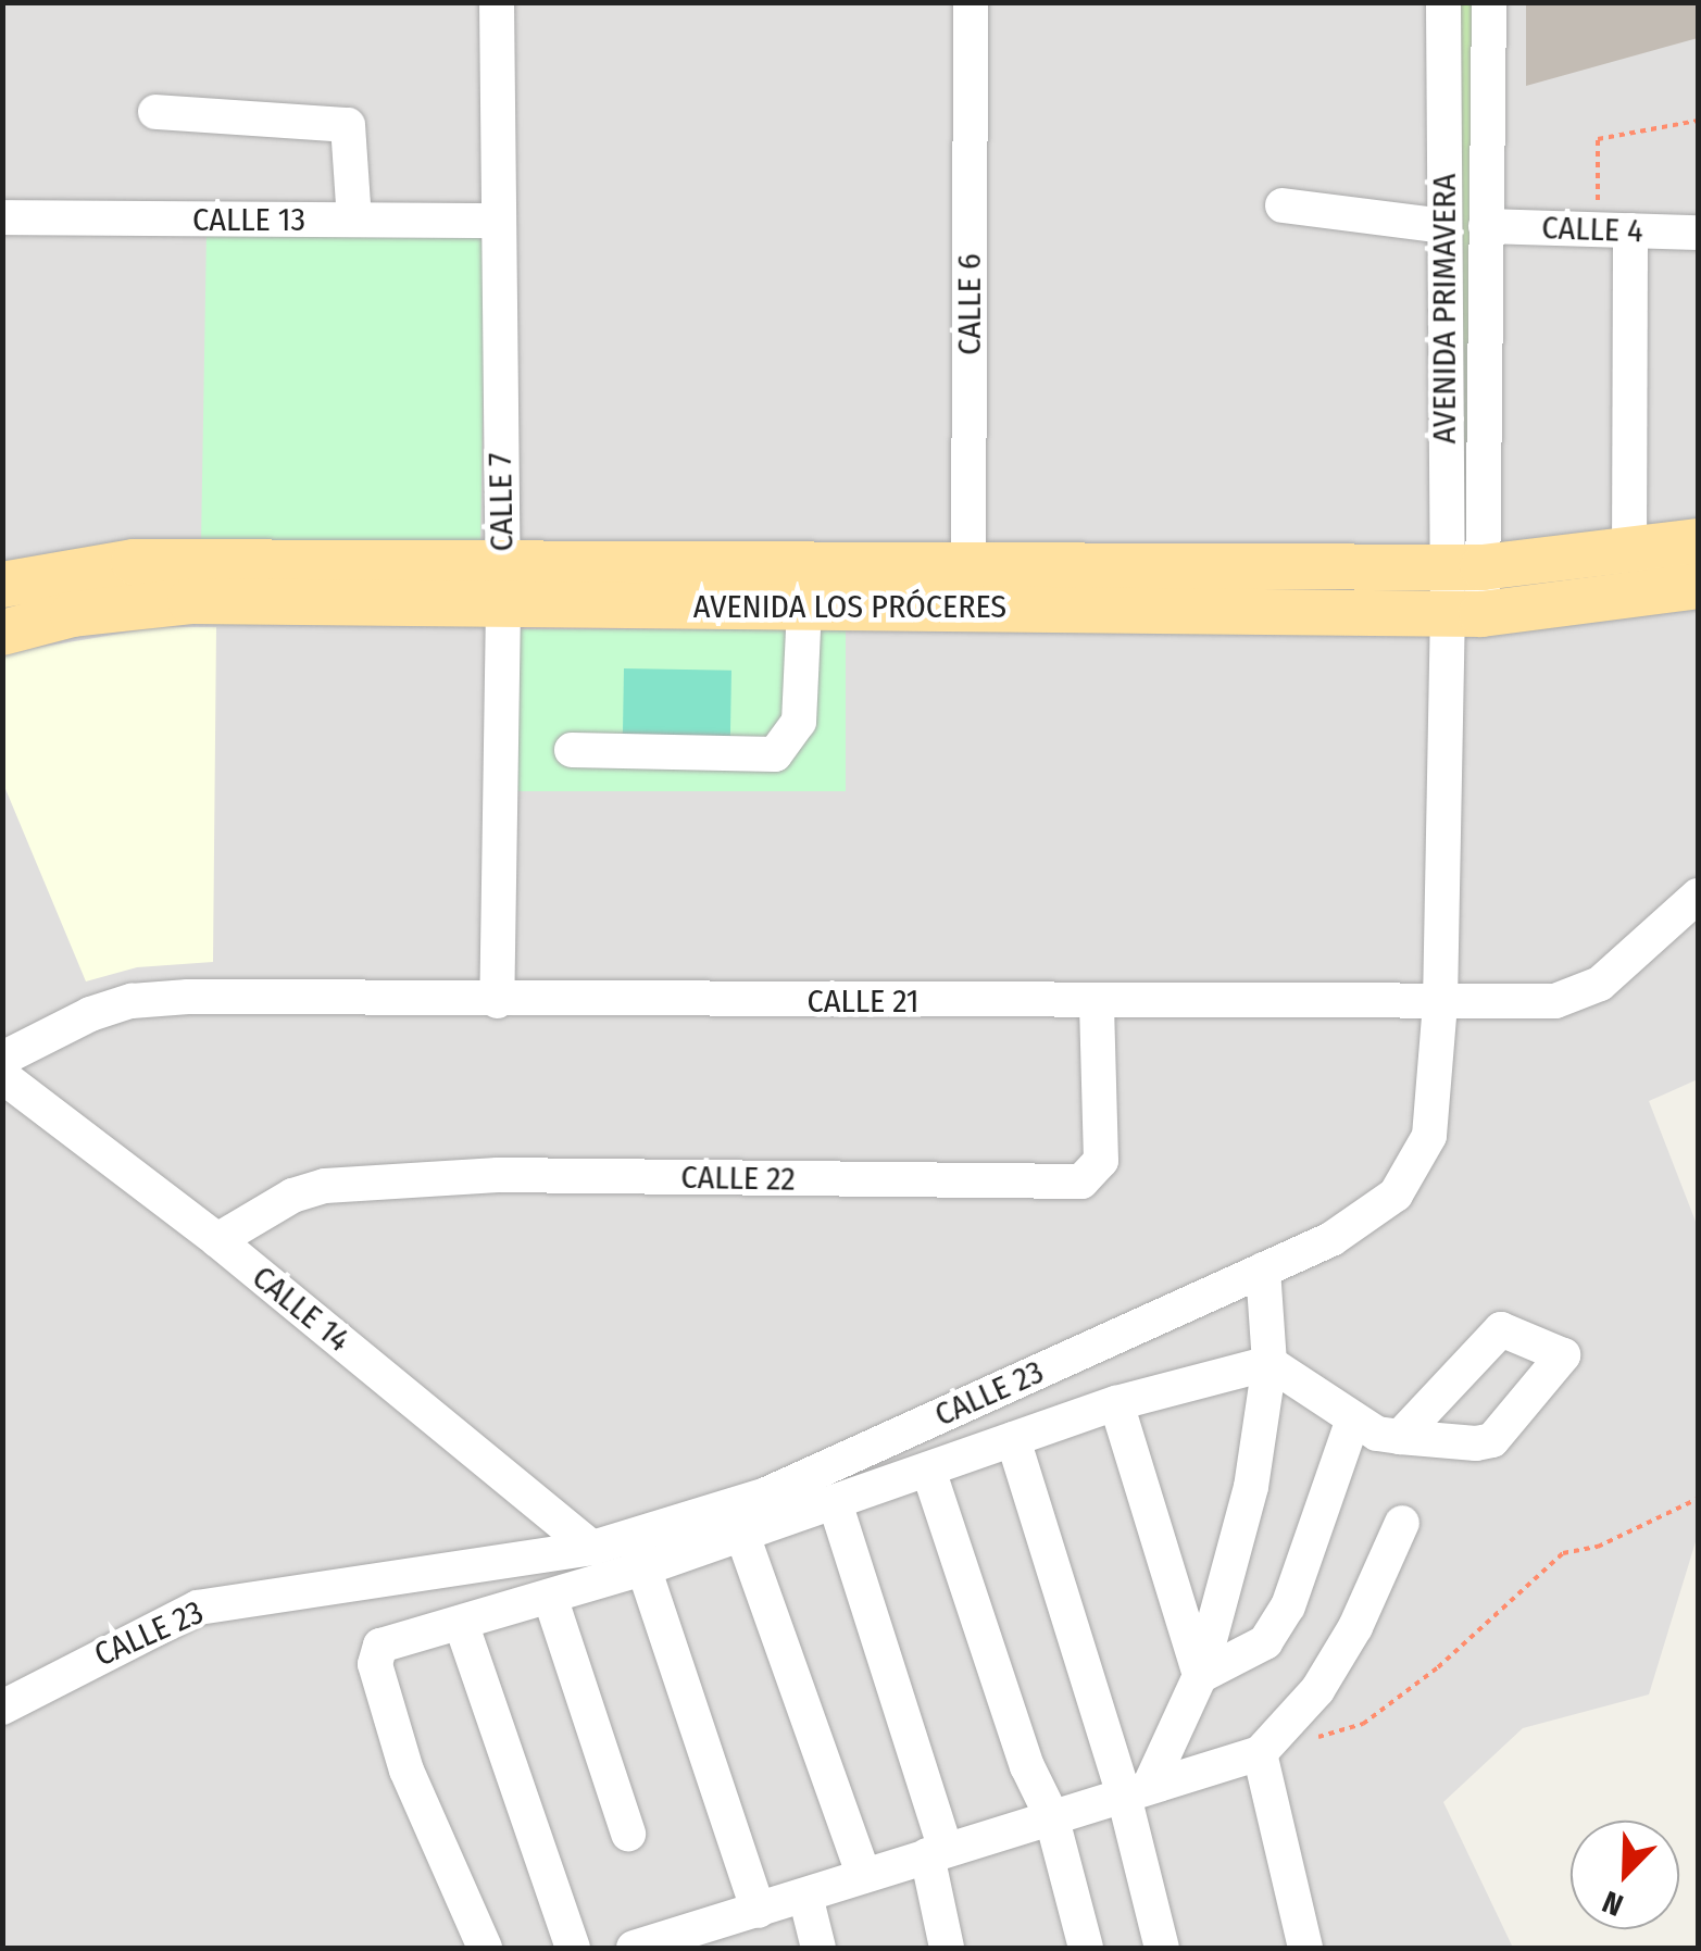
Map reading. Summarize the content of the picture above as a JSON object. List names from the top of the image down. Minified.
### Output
{"streets":{"main road":["AVENIDA LOS PRÓCERES"],"street":["CALLE 13","CALLE 4","CALLE 6","AVENIDA PRIMAVERA","CALLE 7","CALLE 21","CALLE 22","CALLE 14","CALLE 23"]},"crossings":[["CALLE 13","CALLE 7"],["CALLE 4","AVENIDA PRIMAVERA"],["CALLE 6","AVENIDA LOS PRÓCERES"],["AVENIDA PRIMAVERA","AVENIDA LOS PRÓCERES"],["AVENIDA PRIMAVERA","CALLE 23"],["CALLE 7","AVENIDA LOS PRÓCERES"],["CALLE 7","CALLE 21"],["AVENIDA LOS PRÓCERES","CALLE 23"],["CALLE 21","CALLE 22"],["CALLE 21","CALLE 23"],["CALLE 22","CALLE 14"],["CALLE 14","CALLE 23"]],"north":"bottom left"}
